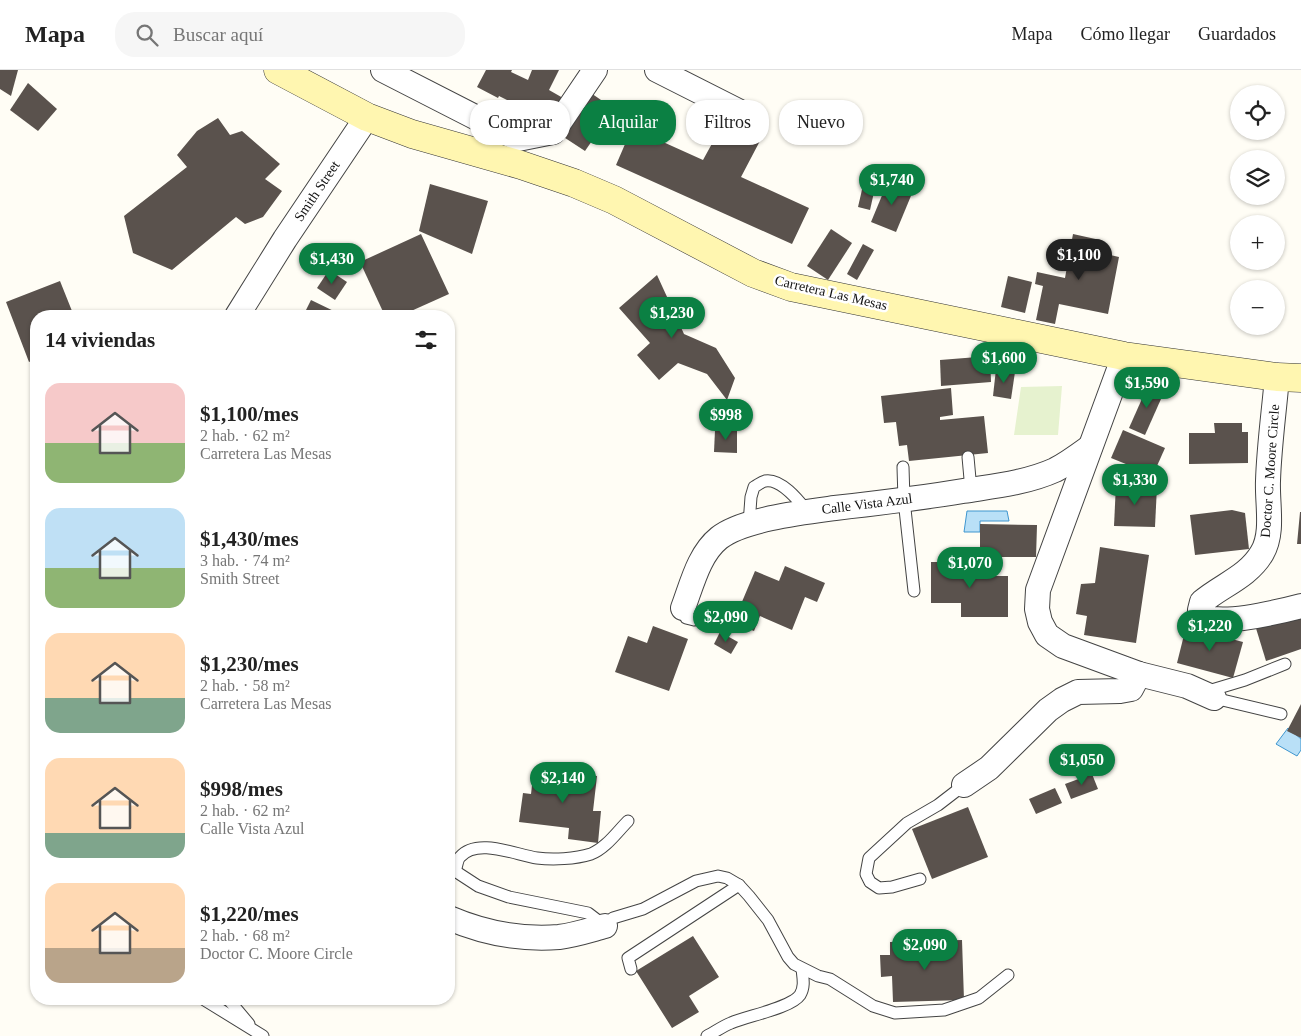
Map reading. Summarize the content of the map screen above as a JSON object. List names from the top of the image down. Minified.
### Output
{"streets":{"street":["Smith Street","Carretera Las Mesas","Doctor C. Moore Circle","Calle Vista Azul"]},"crossings":[["Smith Street","Carretera Las Mesas"],["Carretera Las Mesas","Doctor C. Moore Circle"]],"page":{"header":"Mapa","search":"Buscar aquí","nav":["Mapa","Cómo llegar","Guardados"],"map_buttons":["+","−"],"chip":["Comprar","Alquilar","Filtros","Nuevo"],"price":["$1,740","$1,100","$1,430","$1,230","$1,600","$1,590","$998","$1,330","$1,070","$2,090","$1,220","$1,050","$2,140","$2,090"],"heading":"14 viviendas","list":[{"name":"$1,100/mes","note":"2 hab. · 62 m² · Carretera Las Mesas"},{"name":"$1,430/mes","note":"3 hab. · 74 m² · Smith Street"},{"name":"$1,230/mes","note":"2 hab. · 58 m² · Carretera Las Mesas"},{"name":"$998/mes","note":"2 hab. · 62 m² · Calle Vista Azul"},{"name":"$1,220/mes","note":"2 hab. · 68 m² · Doctor C. Moore Circle"}]}}
